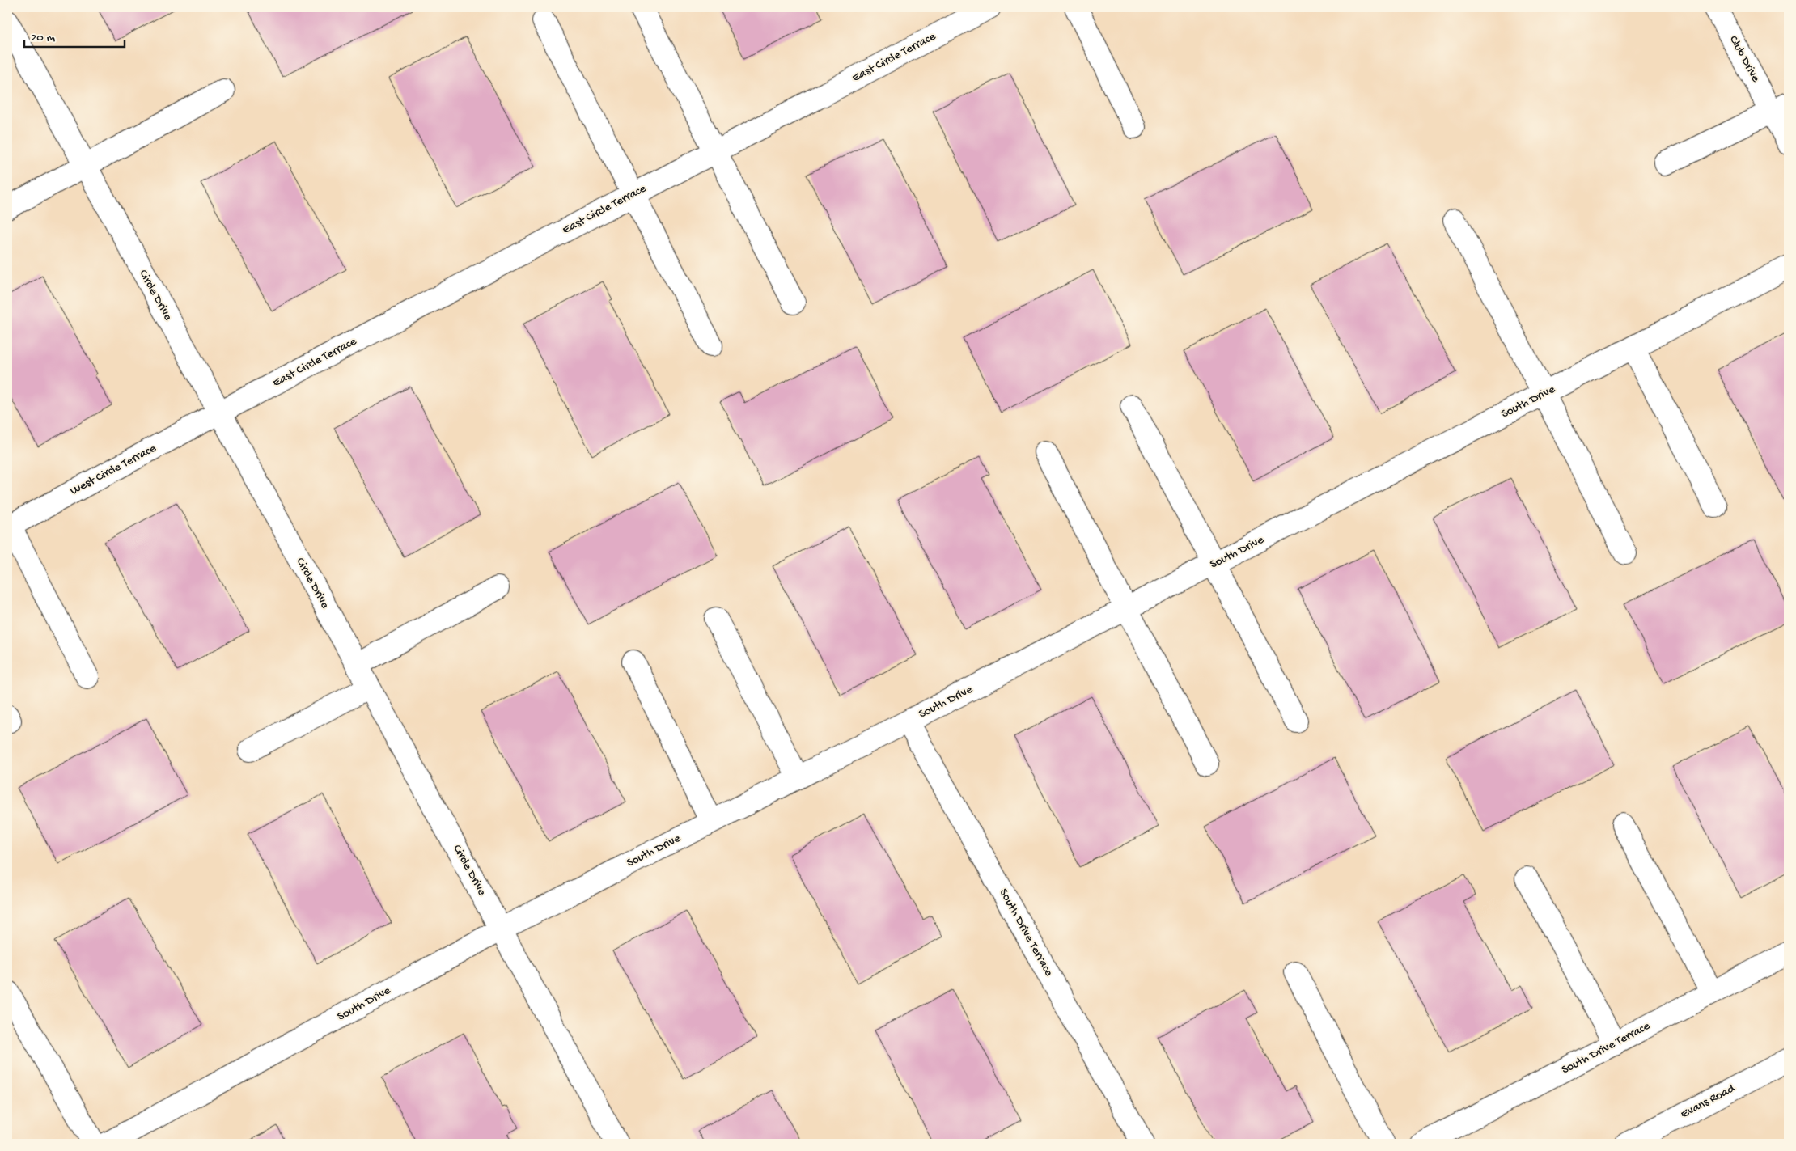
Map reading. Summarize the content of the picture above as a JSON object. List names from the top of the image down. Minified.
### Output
{"streets":{"street":["East Circle Terrace","Club Drive","Circle Drive","South Drive","West Circle Terrace","South Drive Terrace","Evans Road"]},"crossings":[["East Circle Terrace","Circle Drive"],["East Circle Terrace","West Circle Terrace"],["Circle Drive","South Drive"],["Circle Drive","West Circle Terrace"],["South Drive","South Drive Terrace"]],"scale_bar":"20 m"}
